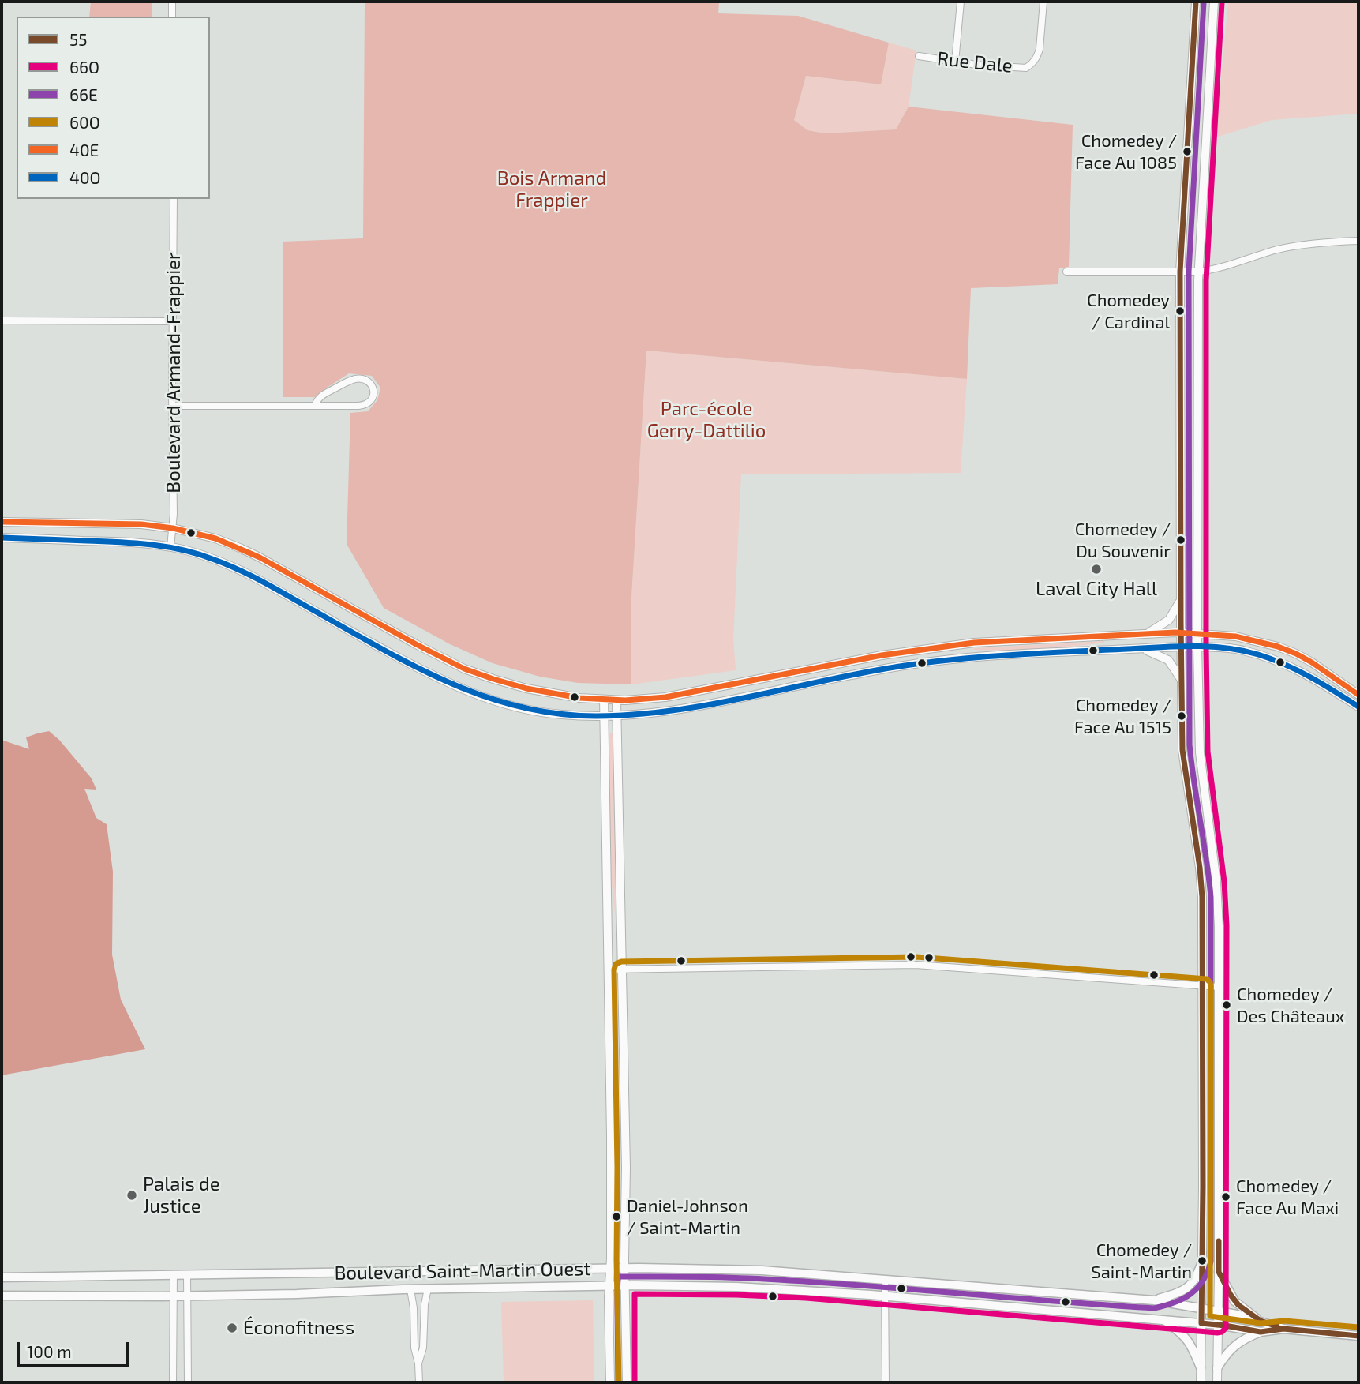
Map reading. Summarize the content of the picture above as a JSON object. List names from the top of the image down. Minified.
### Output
{"streets":{"main road":["Boulevard Saint-Martin Ouest"],"street":["Rue Dale","Boulevard Armand-Frappier"]},"parks":["Bois Armand Frappier","Parc-école Gerry-Dattilio"],"places":["Chomedey / Face Au 1085","Chomedey / Cardinal","Chomedey / Du Souvenir","Laval City Hall","Chomedey / Face Au 1515","Chomedey / Des Châteaux","Palais de Justice","Chomedey / Face Au Maxi","Daniel-Johnson / Saint-Martin","Chomedey / Saint-Martin","Éconofitness"],"lines":["transit line 55","transit line 66O","transit line 66E","transit line 40E","transit line 40O","transit line 60O"],"legend":["55","66O","66E","60O","40E","40O"],"scale_bar":"100 m"}
